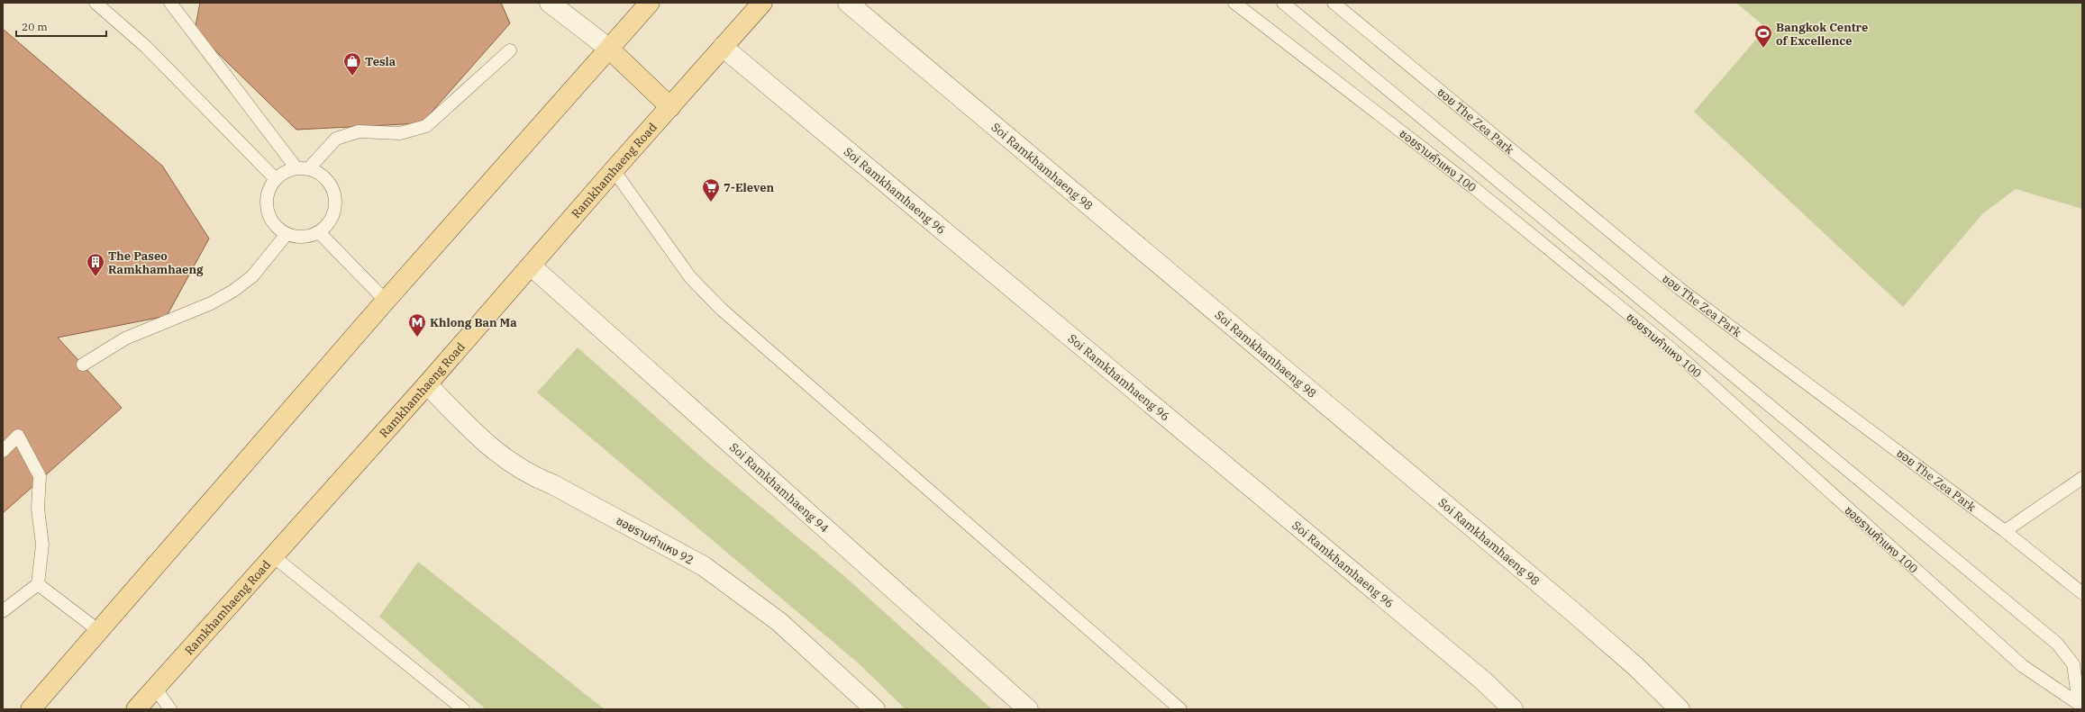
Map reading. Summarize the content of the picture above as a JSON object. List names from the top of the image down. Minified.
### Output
{"streets":{"main road":["Ramkhamhaeng Road"],"street":["Soi Ramkhamhaeng 98","Soi Ramkhamhaeng 96","Soi Ramkhamhaeng 94","ซอยรามคําแหง 92"],"lane":["ซอย The Zea Park","ซอยรามคำแหง 100"]},"crossings":[["Ramkhamhaeng Road","Soi Ramkhamhaeng 96"],["Ramkhamhaeng Road","Soi Ramkhamhaeng 94"],["Ramkhamhaeng Road","ซอยรามคําแหง 92"]],"places":{"sports":["Bangkok Centre of Excellence"],"shop":["Tesla"],"supermarket":["7-Eleven"],"building":["The Paseo Ramkhamhaeng"],"metro station":["Khlong Ban Ma"]},"scale_bar":"20 m"}
